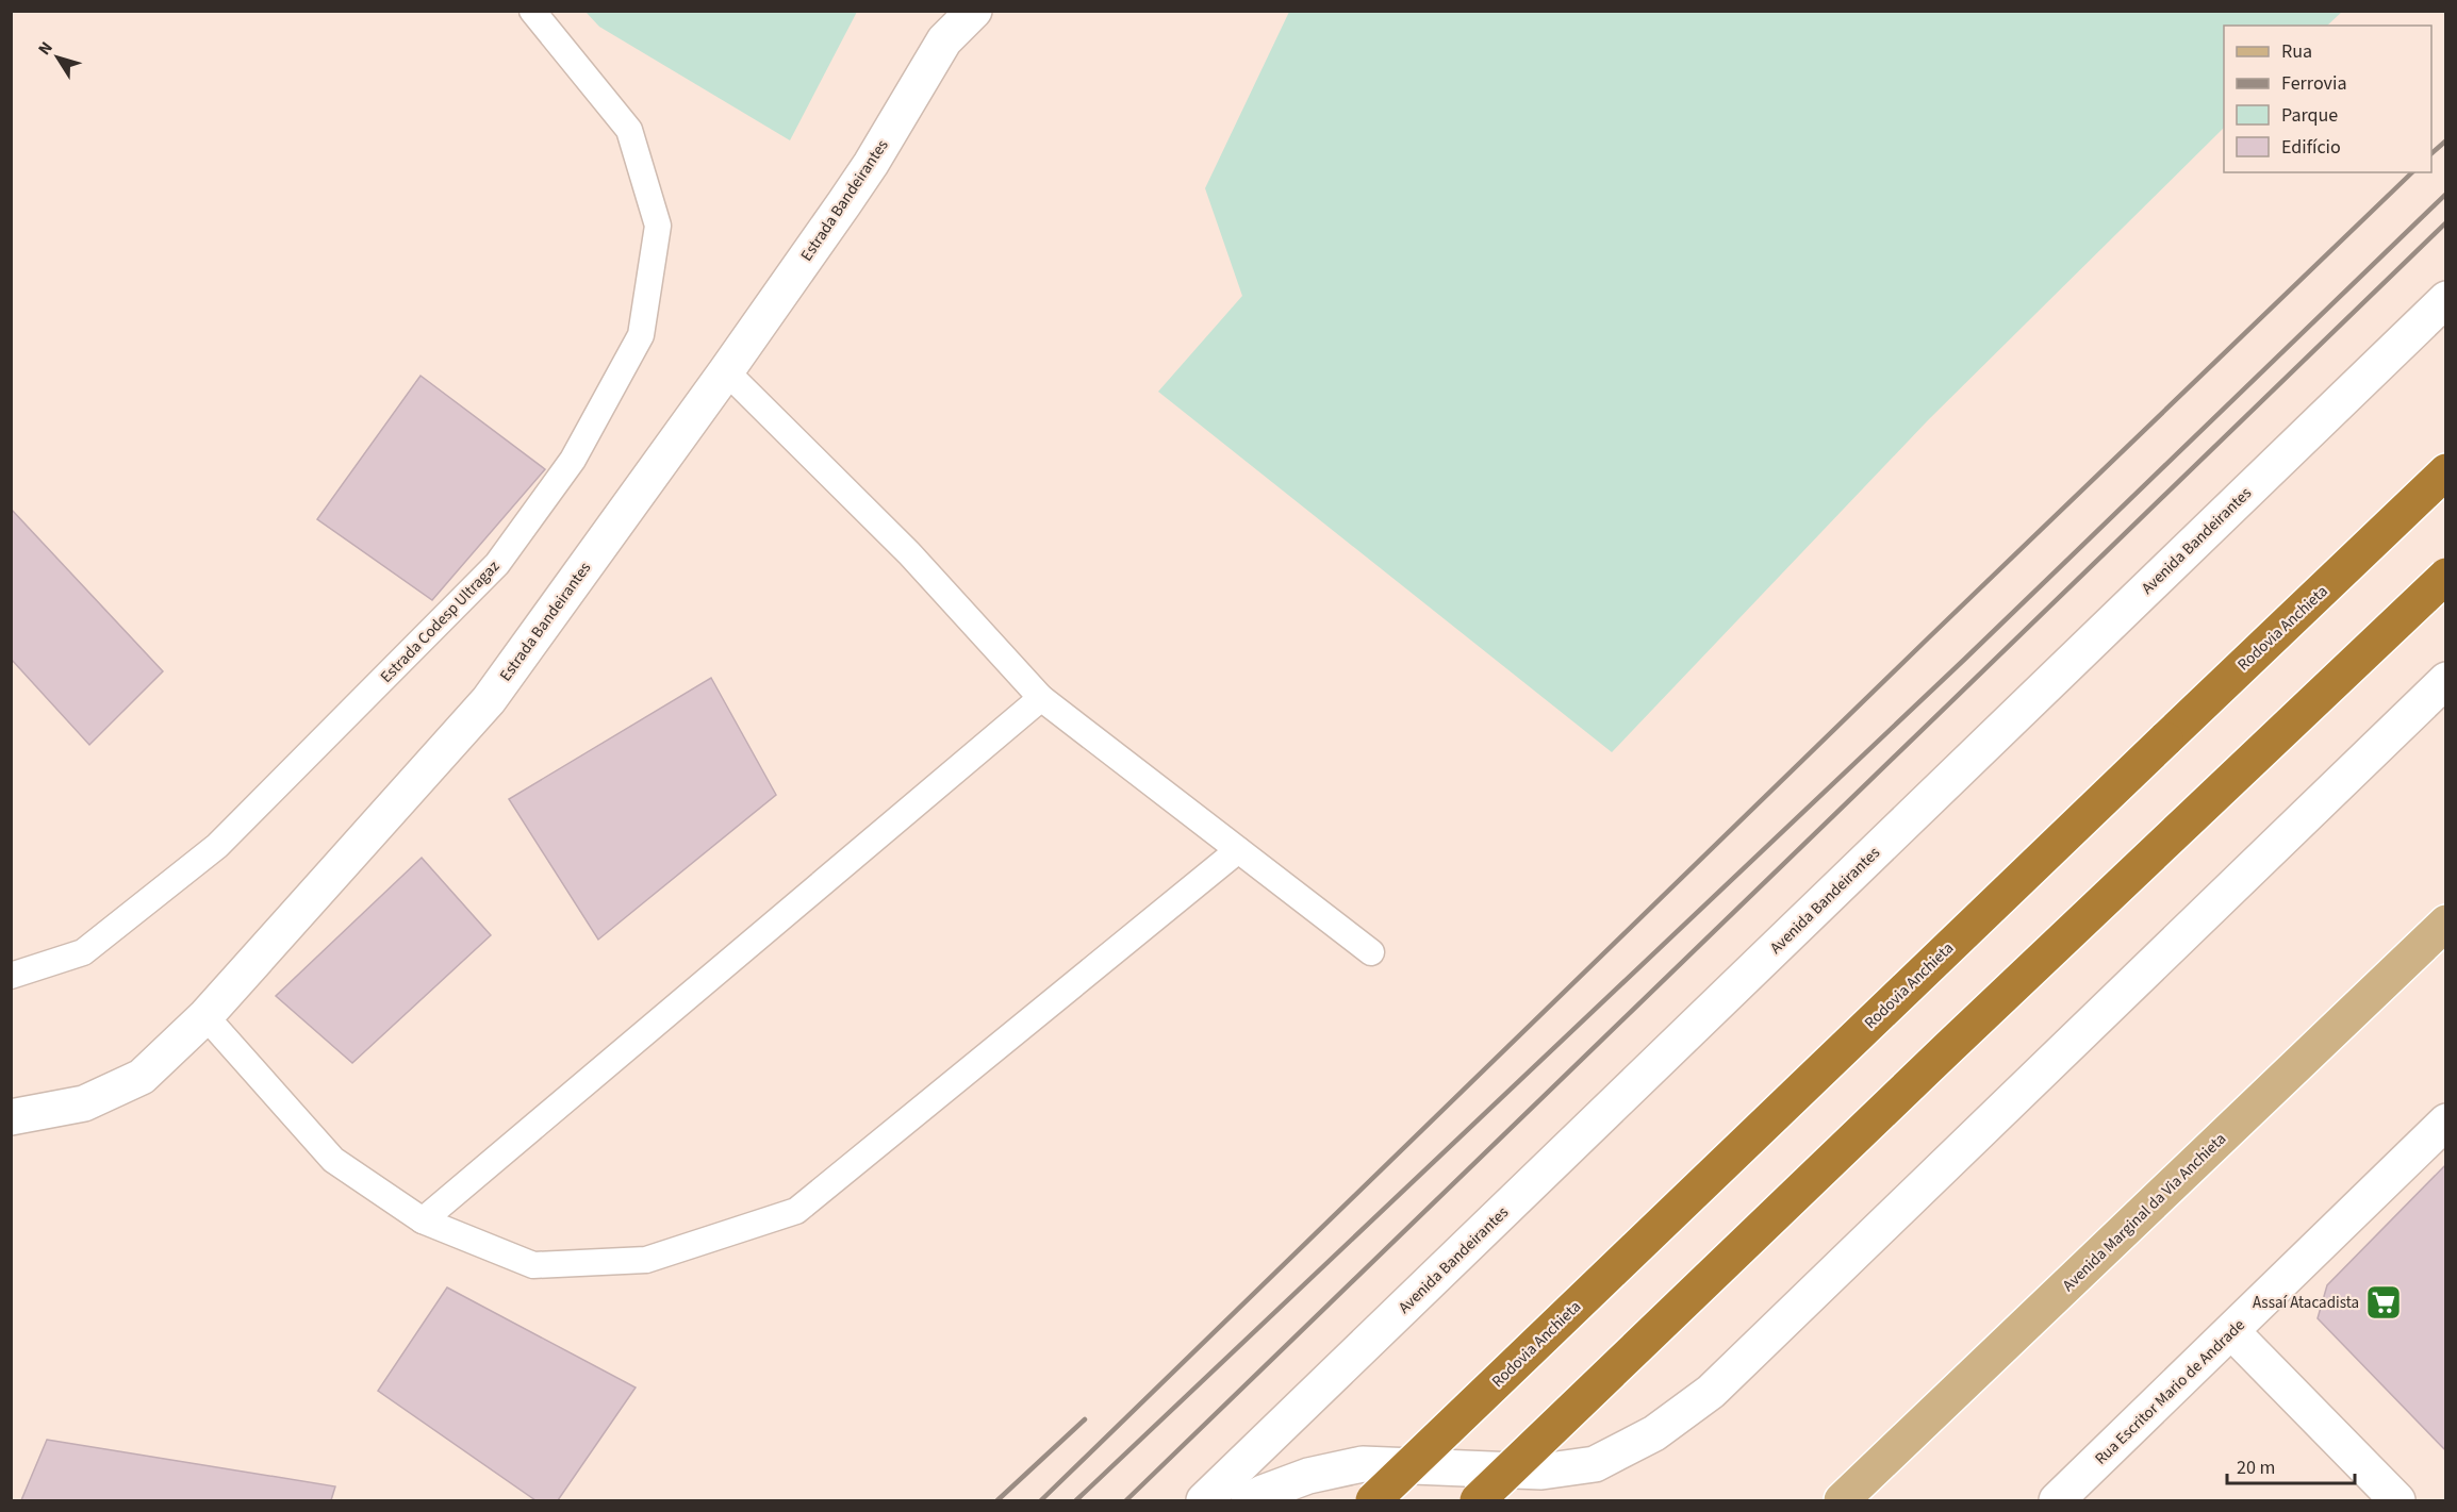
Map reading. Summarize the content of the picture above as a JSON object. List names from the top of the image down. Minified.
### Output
{"streets":{"highway":["Rodovia Anchieta"],"main road":["Estrada Bandeirantes","Avenida Bandeirantes","Avenida Marginal da Via Anchieta","Rua Escritor Mario de Andrade"],"lane":["Estrada Codesp Ultragaz"]},"places":{"supermarket":["Assaí Atacadista"]},"legend":["Rua","Ferrovia","Parque","Edifício"],"scale_bar":"20 m","north":"top left"}
